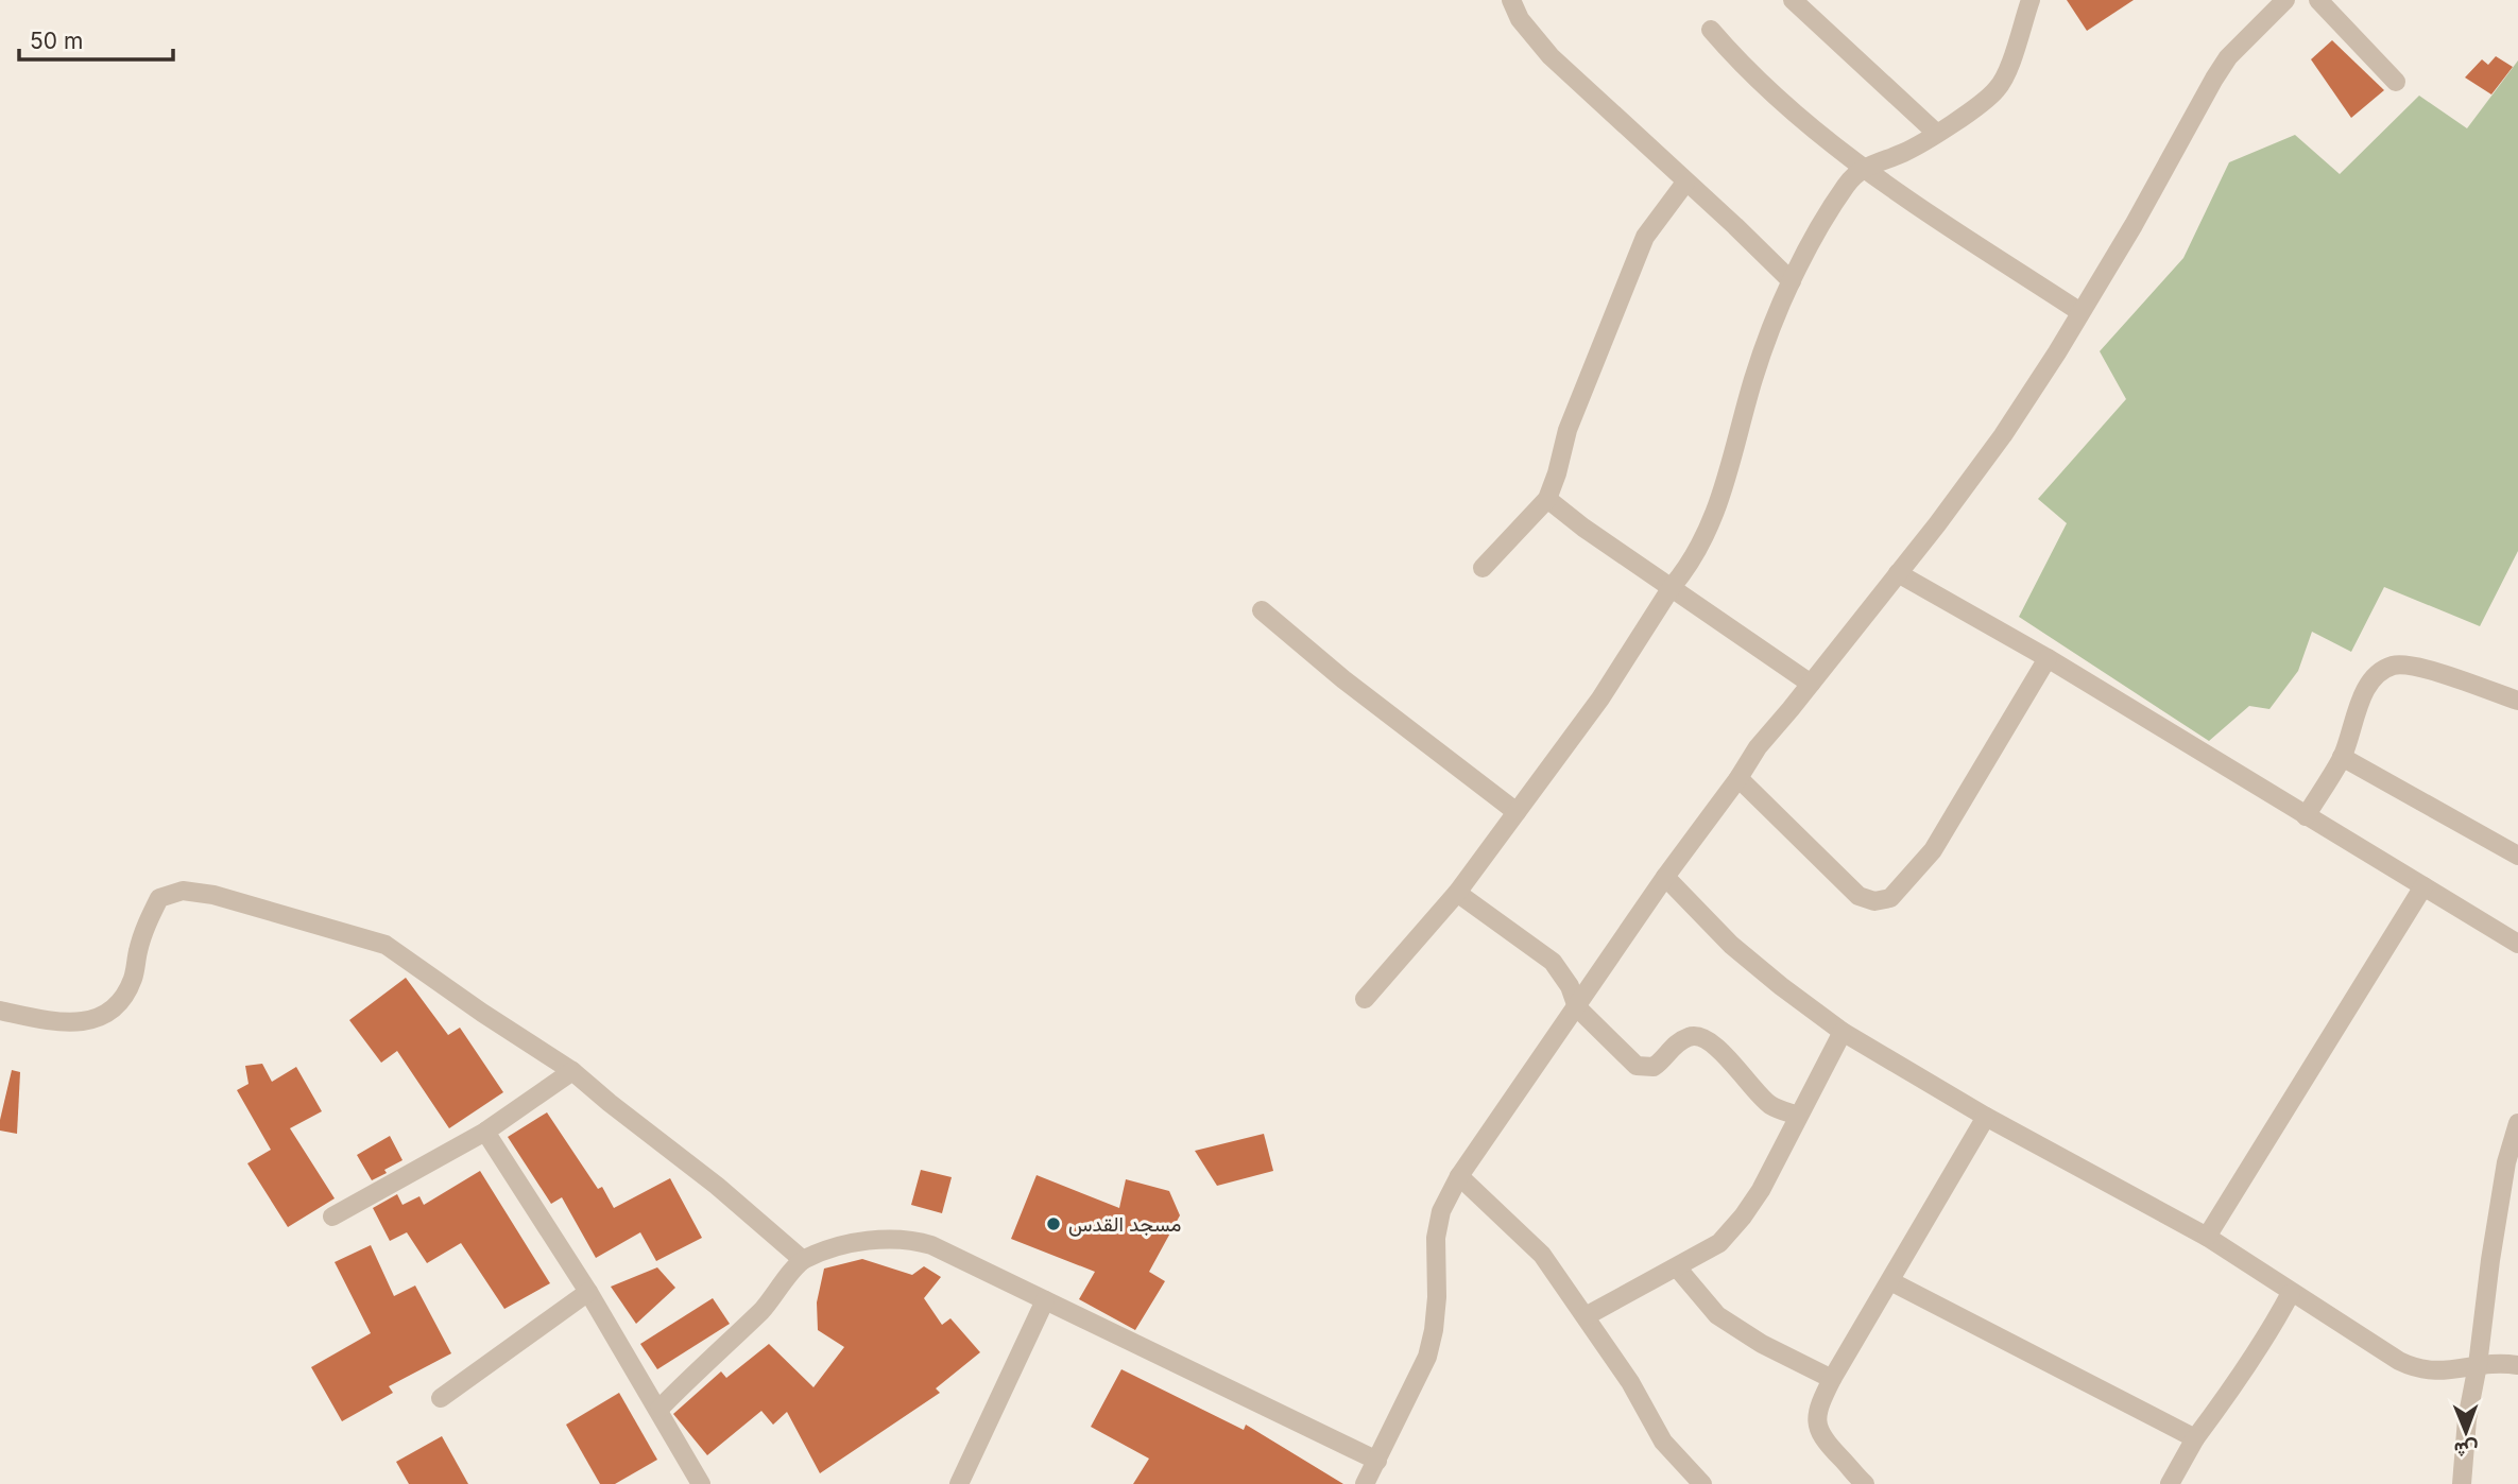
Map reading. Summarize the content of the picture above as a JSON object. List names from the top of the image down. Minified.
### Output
{"places":["مسجد القدس"],"scale_bar":"50 m","north":"bottom"}
